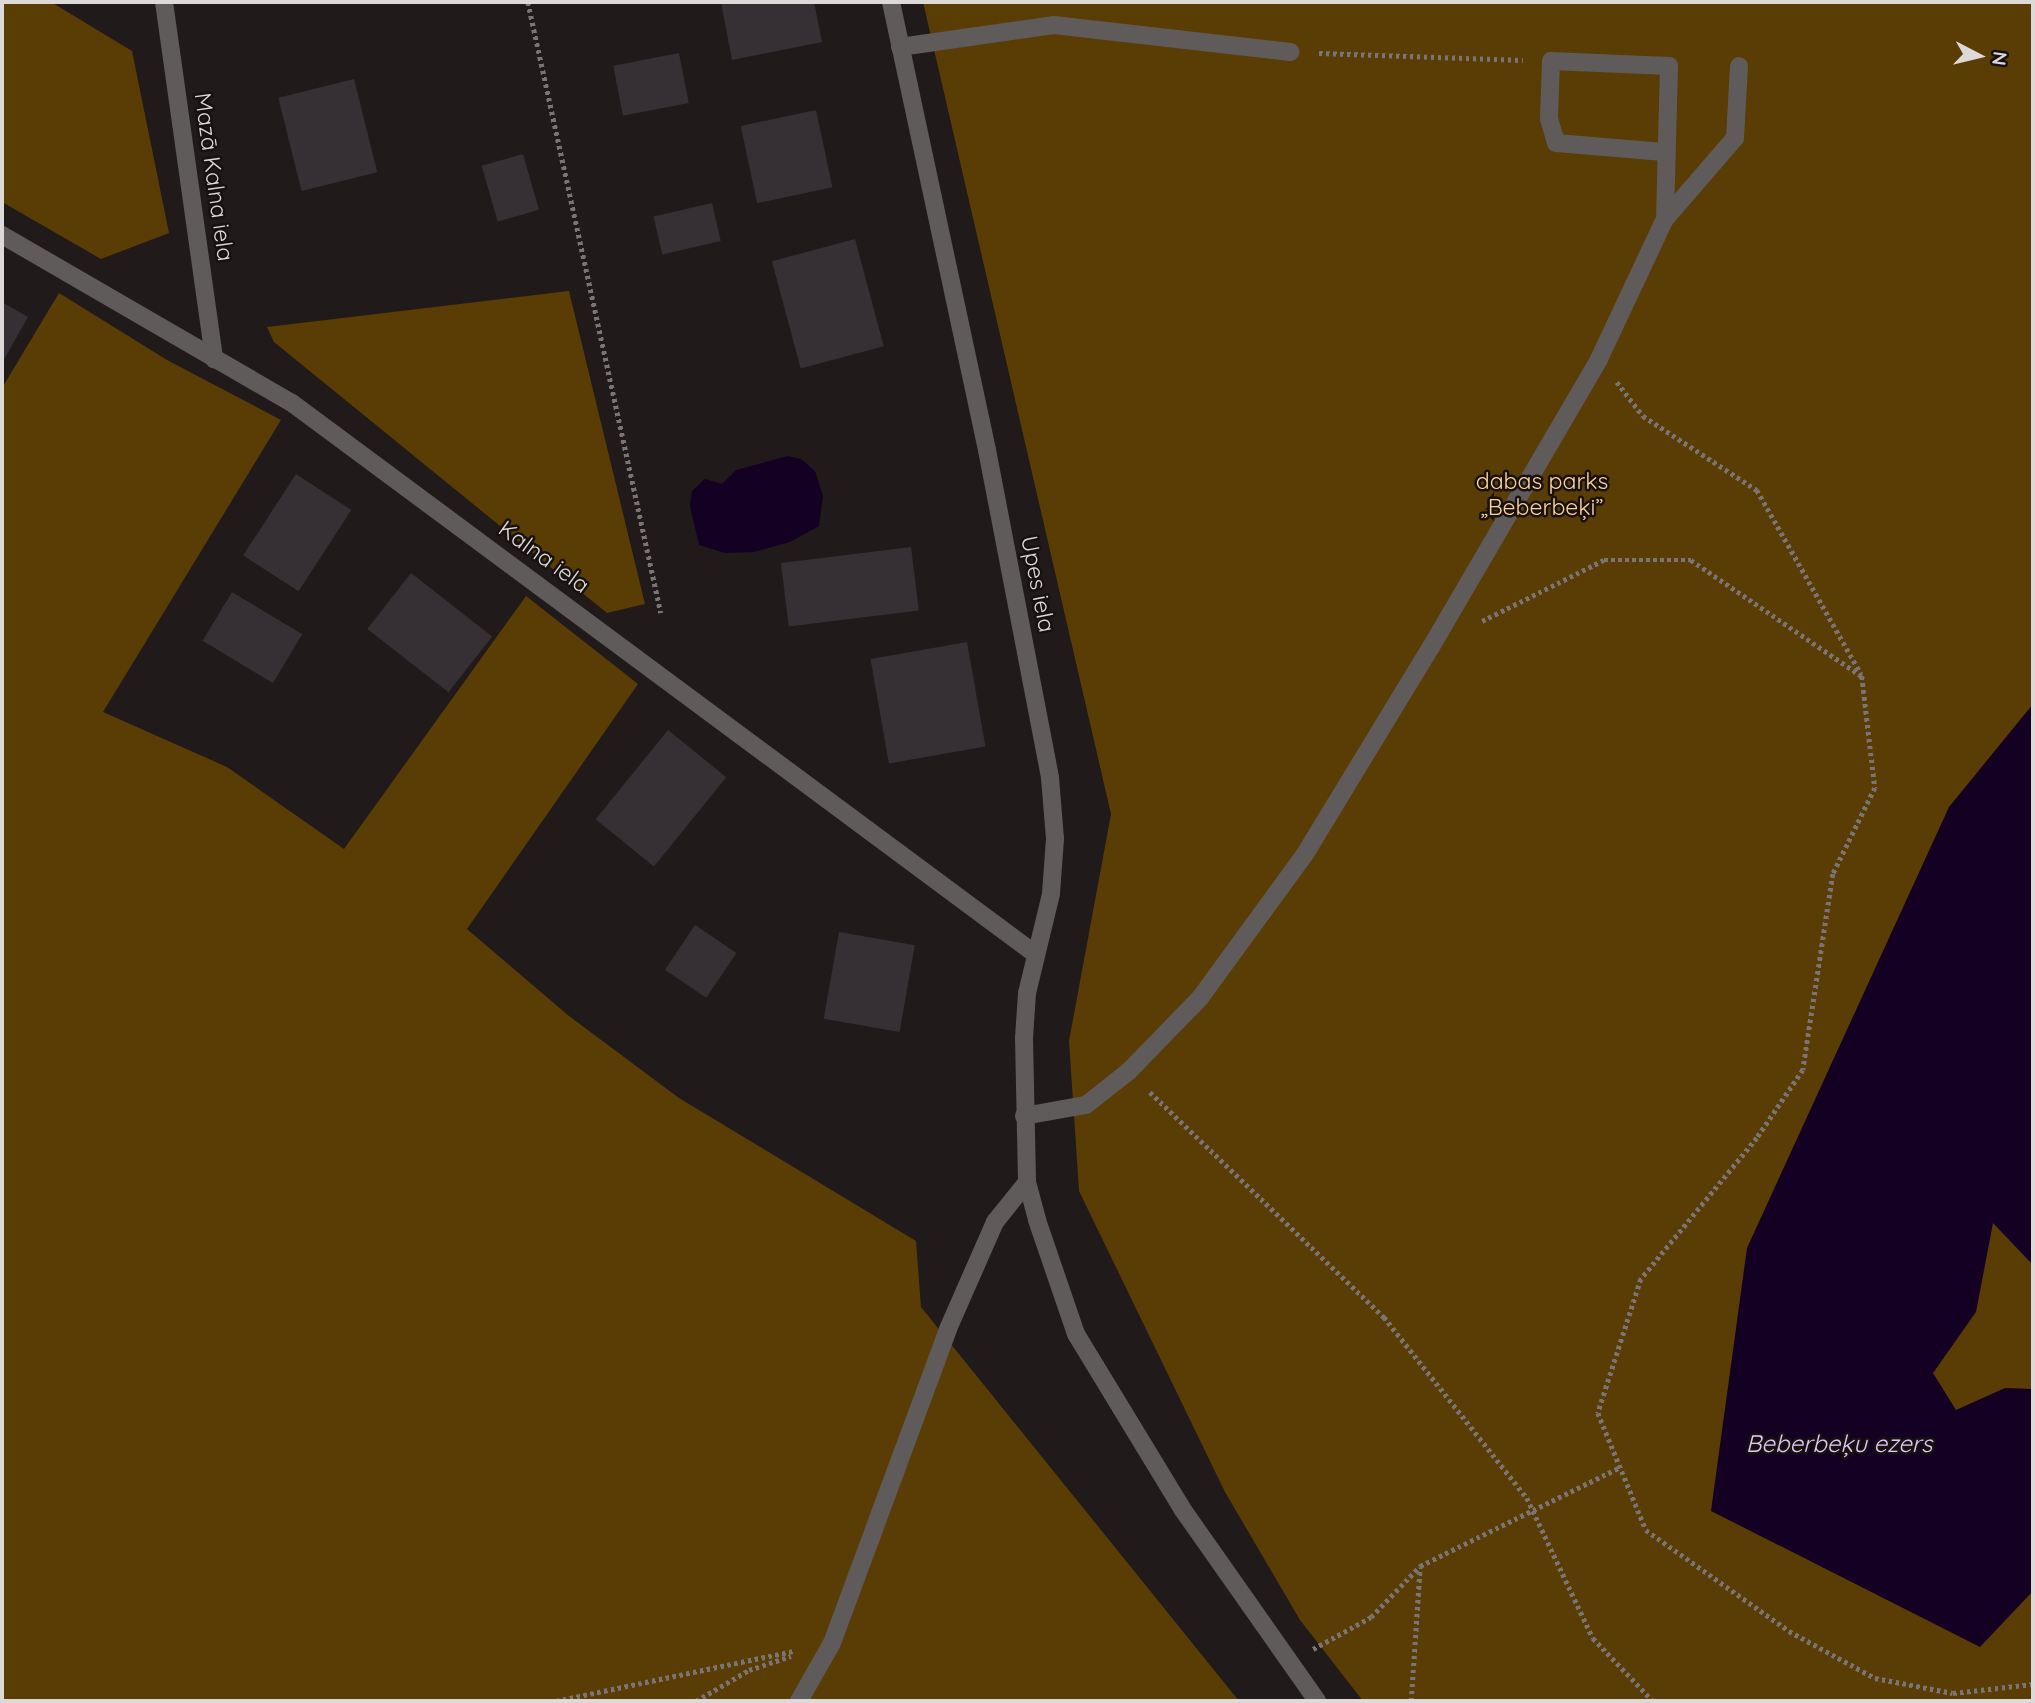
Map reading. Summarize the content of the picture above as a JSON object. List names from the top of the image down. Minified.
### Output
{"streets":{"street":["Mazā Kalna iela","Kalna iela","Upes iela"]},"crossings":[["Mazā Kalna iela","Kalna iela"],["Kalna iela","Upes iela"]],"water":["Beberbeķu ezers"],"parks":["dabas parks „Beberbeķi”"],"north":"right"}
